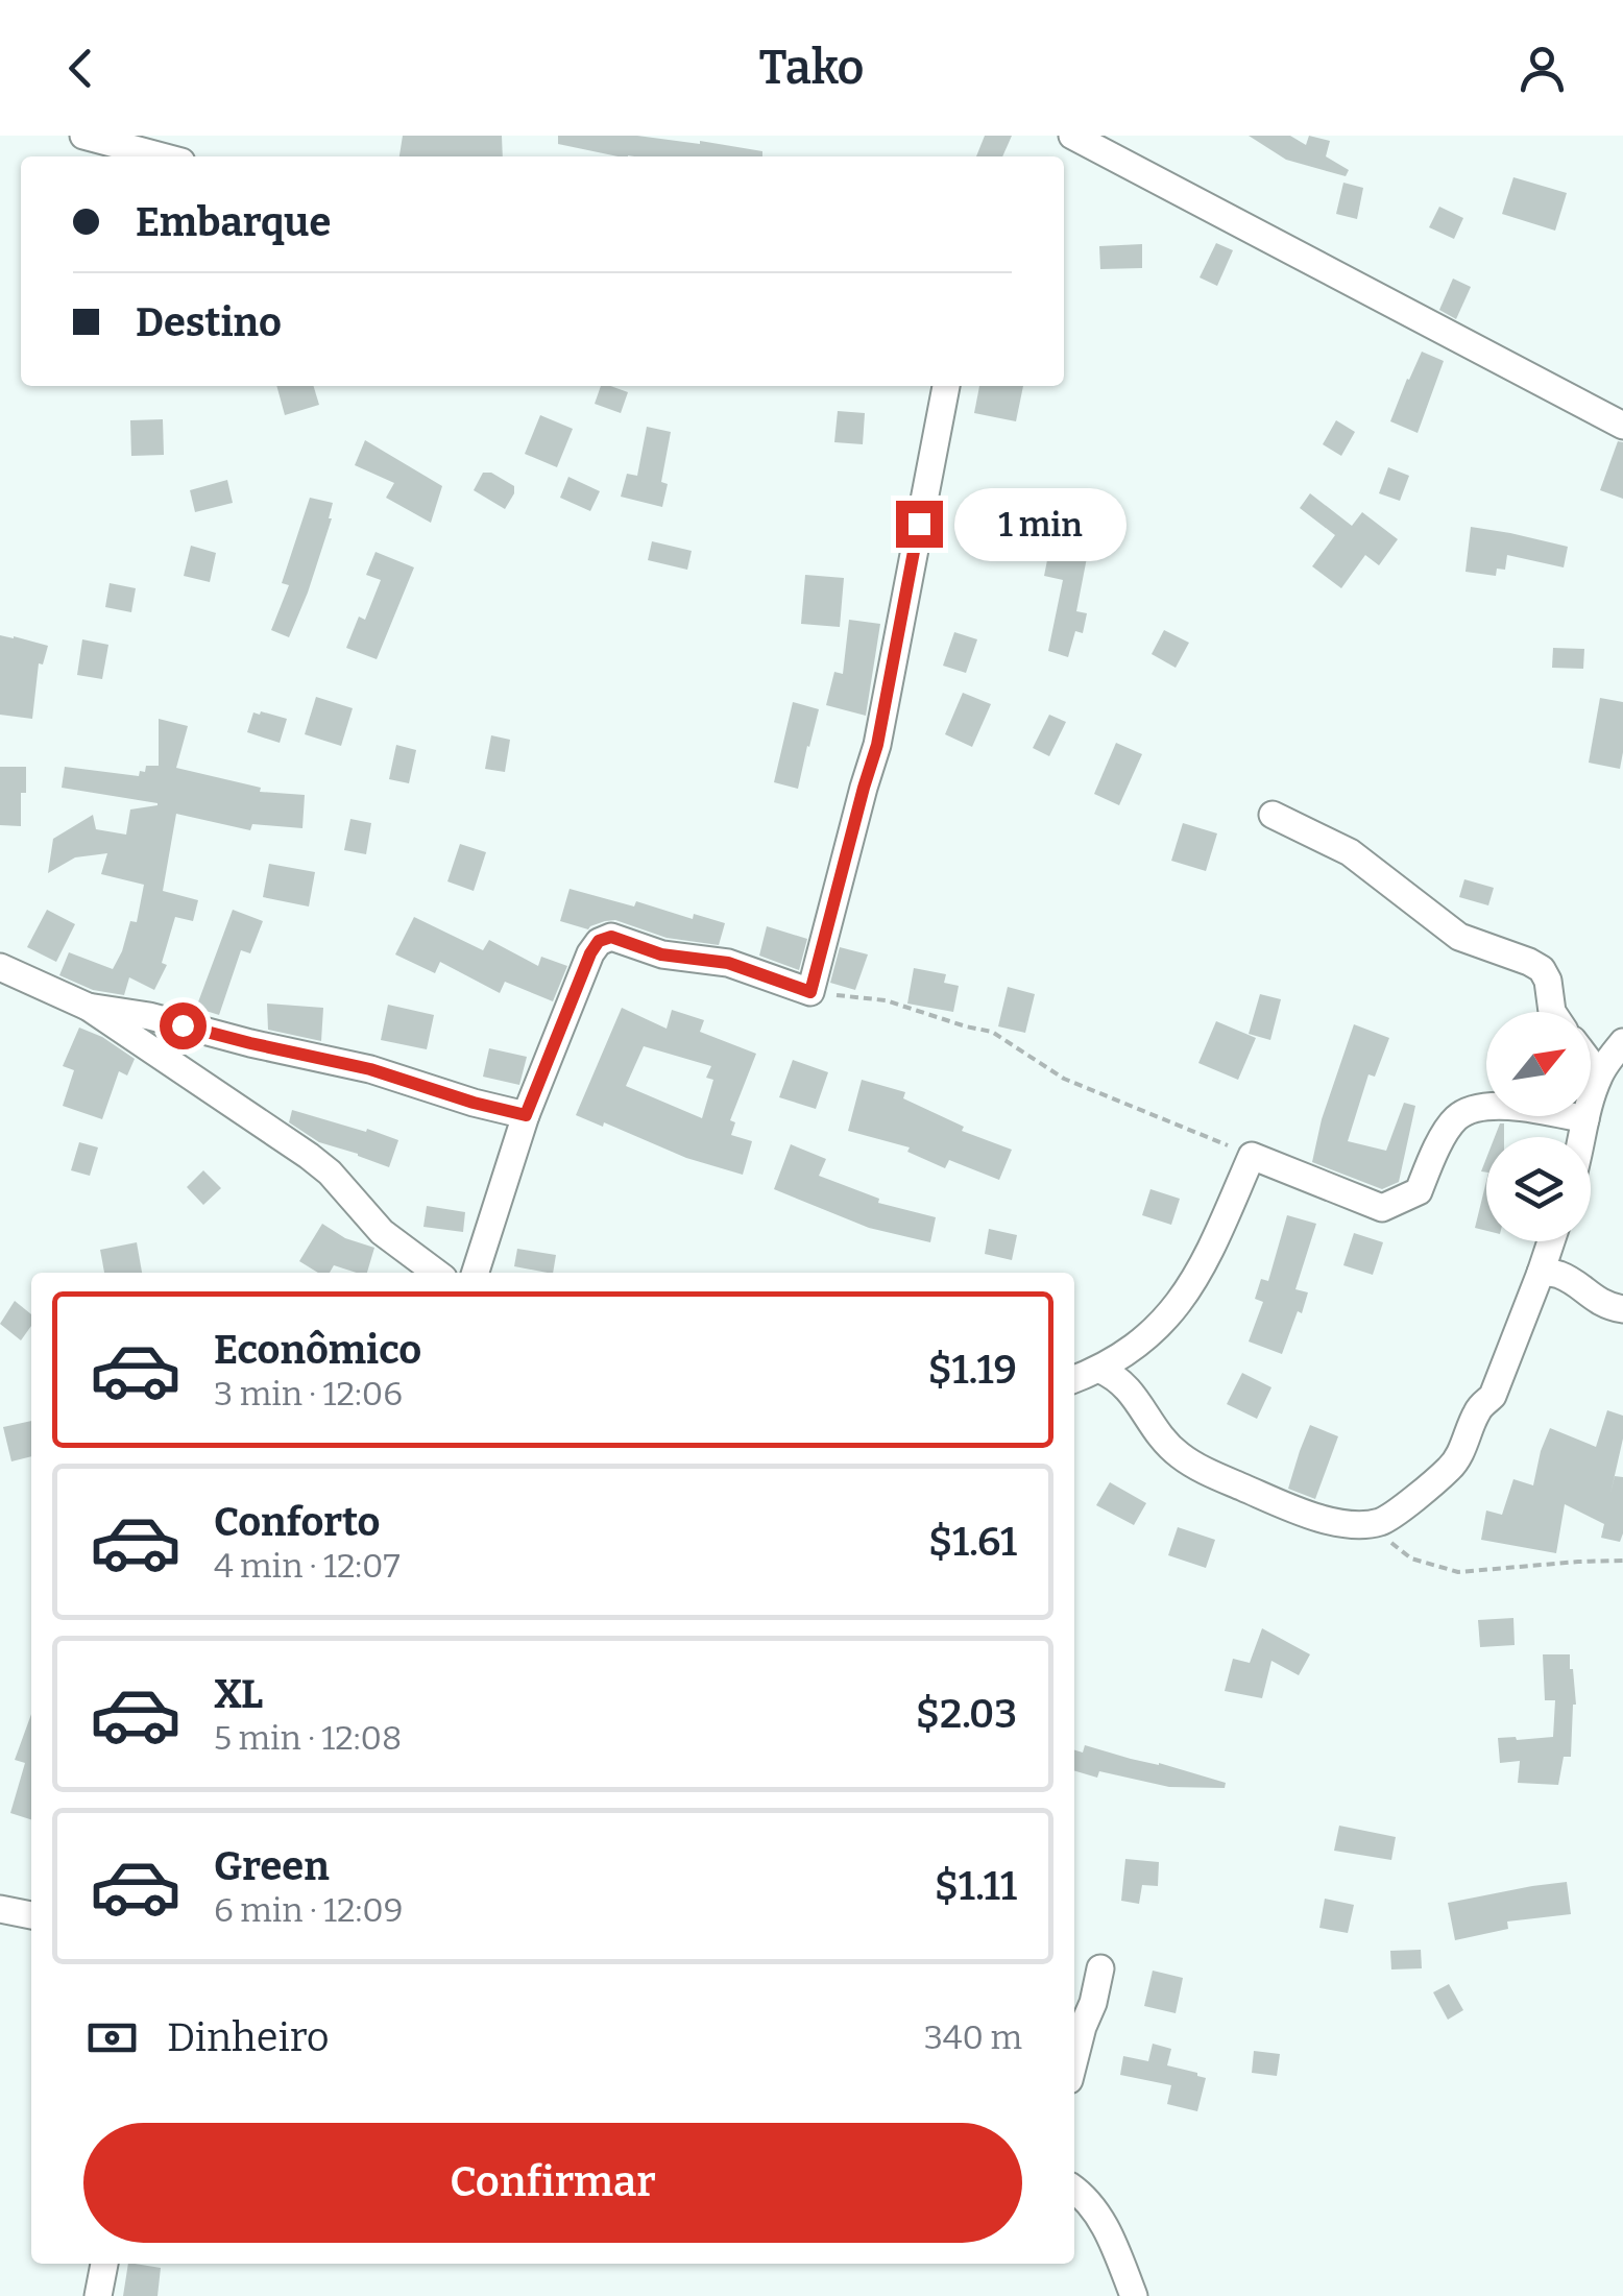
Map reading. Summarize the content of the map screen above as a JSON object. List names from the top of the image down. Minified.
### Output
{"north":"top right","page":{"header":"Tako","banner":["Embarque","Destino"],"bubble":"1 min","list":[{"name":"Econômico","note":"3 min · 12:06","value":"$1.19"},{"name":"Conforto","note":"4 min · 12:07","value":"$1.61"},{"name":"XL","note":"5 min · 12:08","value":"$2.03"},{"name":"Green","note":"6 min · 12:09","value":"$1.11"}],"pay":["Dinheiro","340 m"],"buttons":"Confirmar"}}
